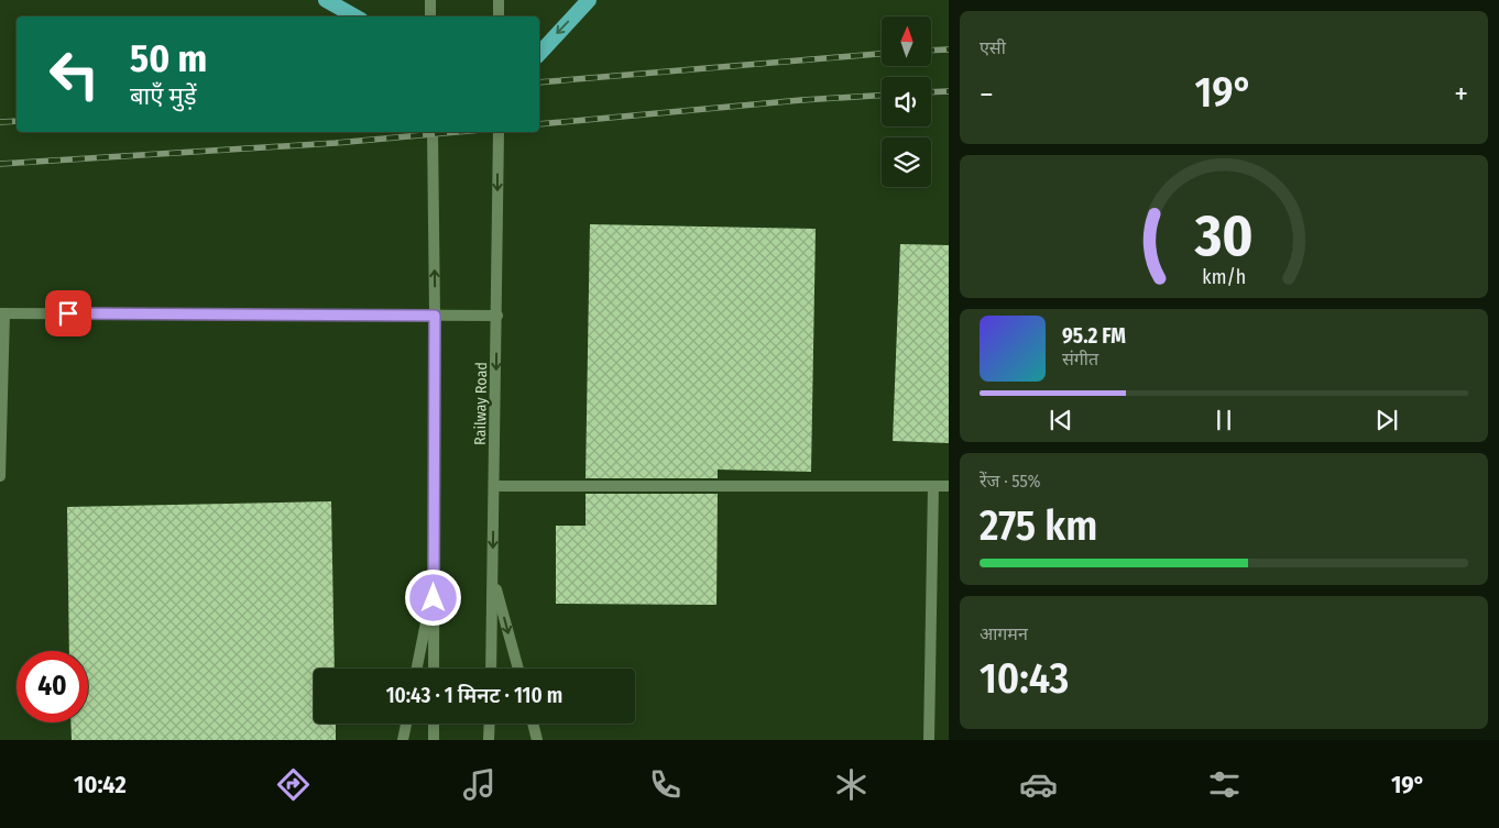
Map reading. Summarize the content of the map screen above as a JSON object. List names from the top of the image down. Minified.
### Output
{"streets":{"street":["Railway Road"]},"north":"top","page":{"tile":["एसी",["रेंज · 55%","275 km"],["आगमन","10:43"]],"turn":["50 m","बाएँ मुड़ें"],"heat":["−","19°","+"],"song":["95.2 FM","संगीत"],"limit":"40","trip":"10:43 · 1 मिनट · 110 m","tabs":["10:42","19°"],"gauge":["30","km/h"]}}
